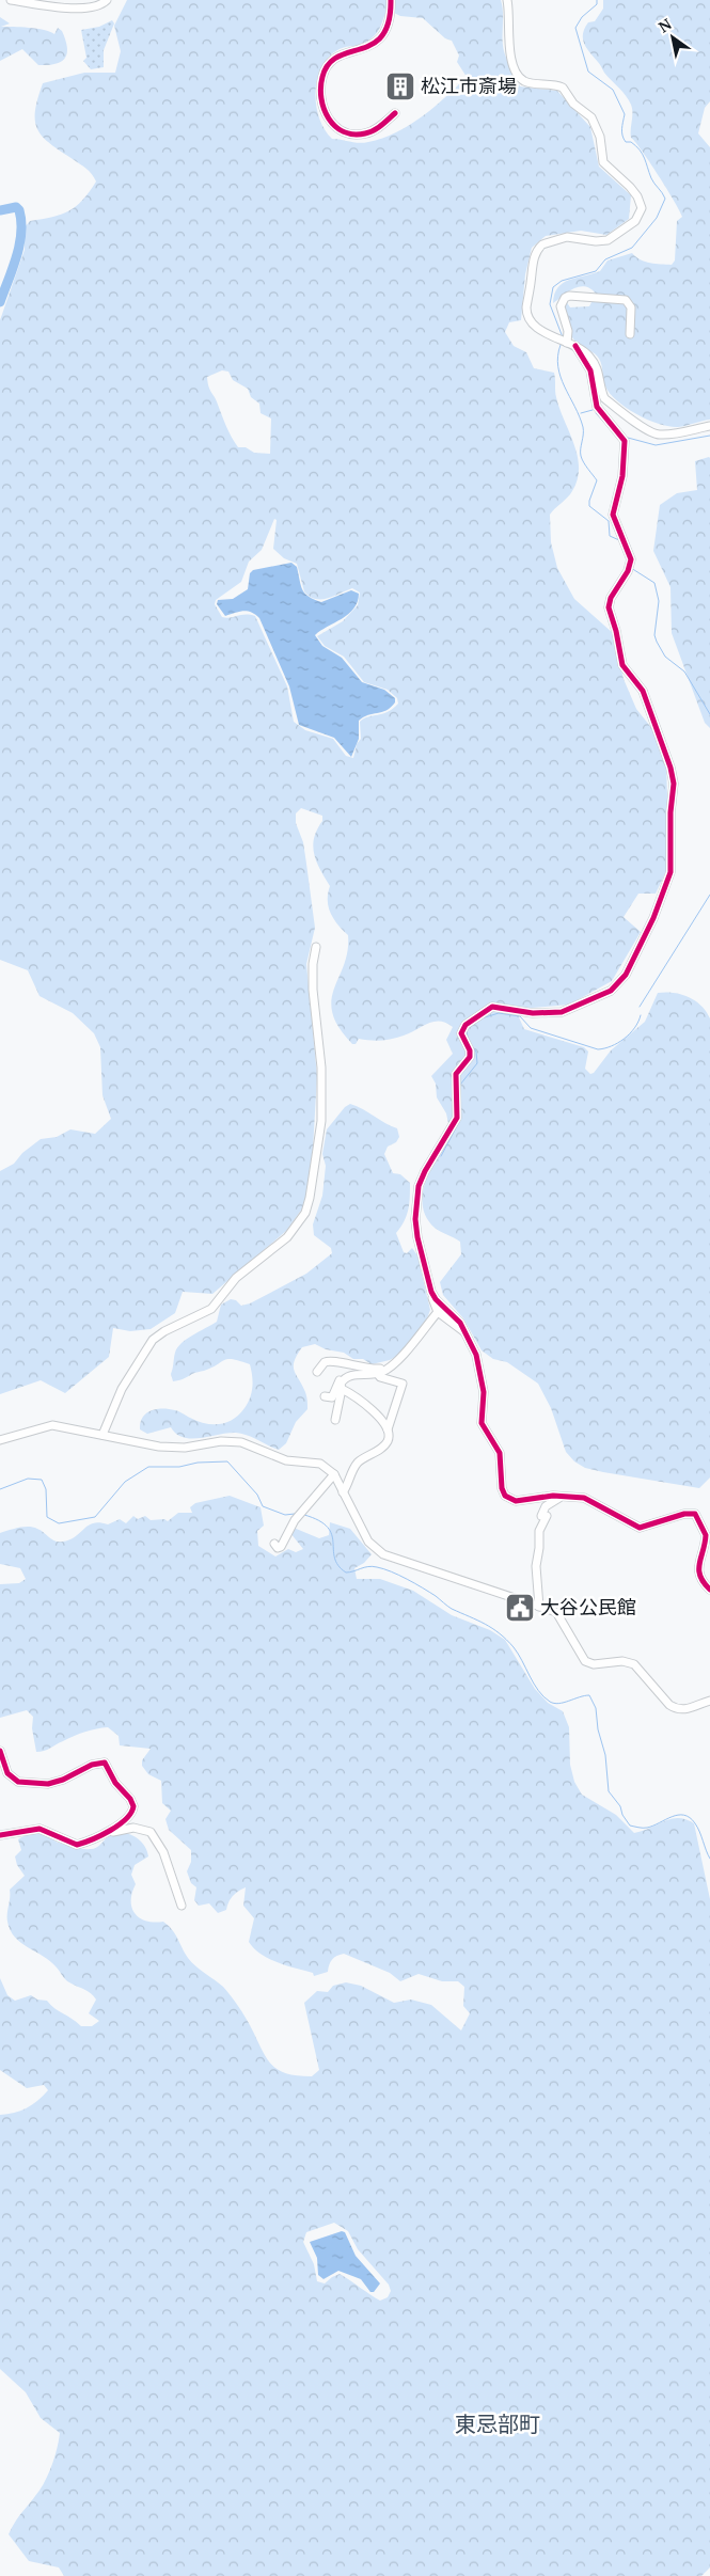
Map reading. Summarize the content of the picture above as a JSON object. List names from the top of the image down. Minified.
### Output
{"districts":["東忌部町"],"places":{"building":["松江市斎場"],"public building":["大谷公民館"]},"north":"top left"}
